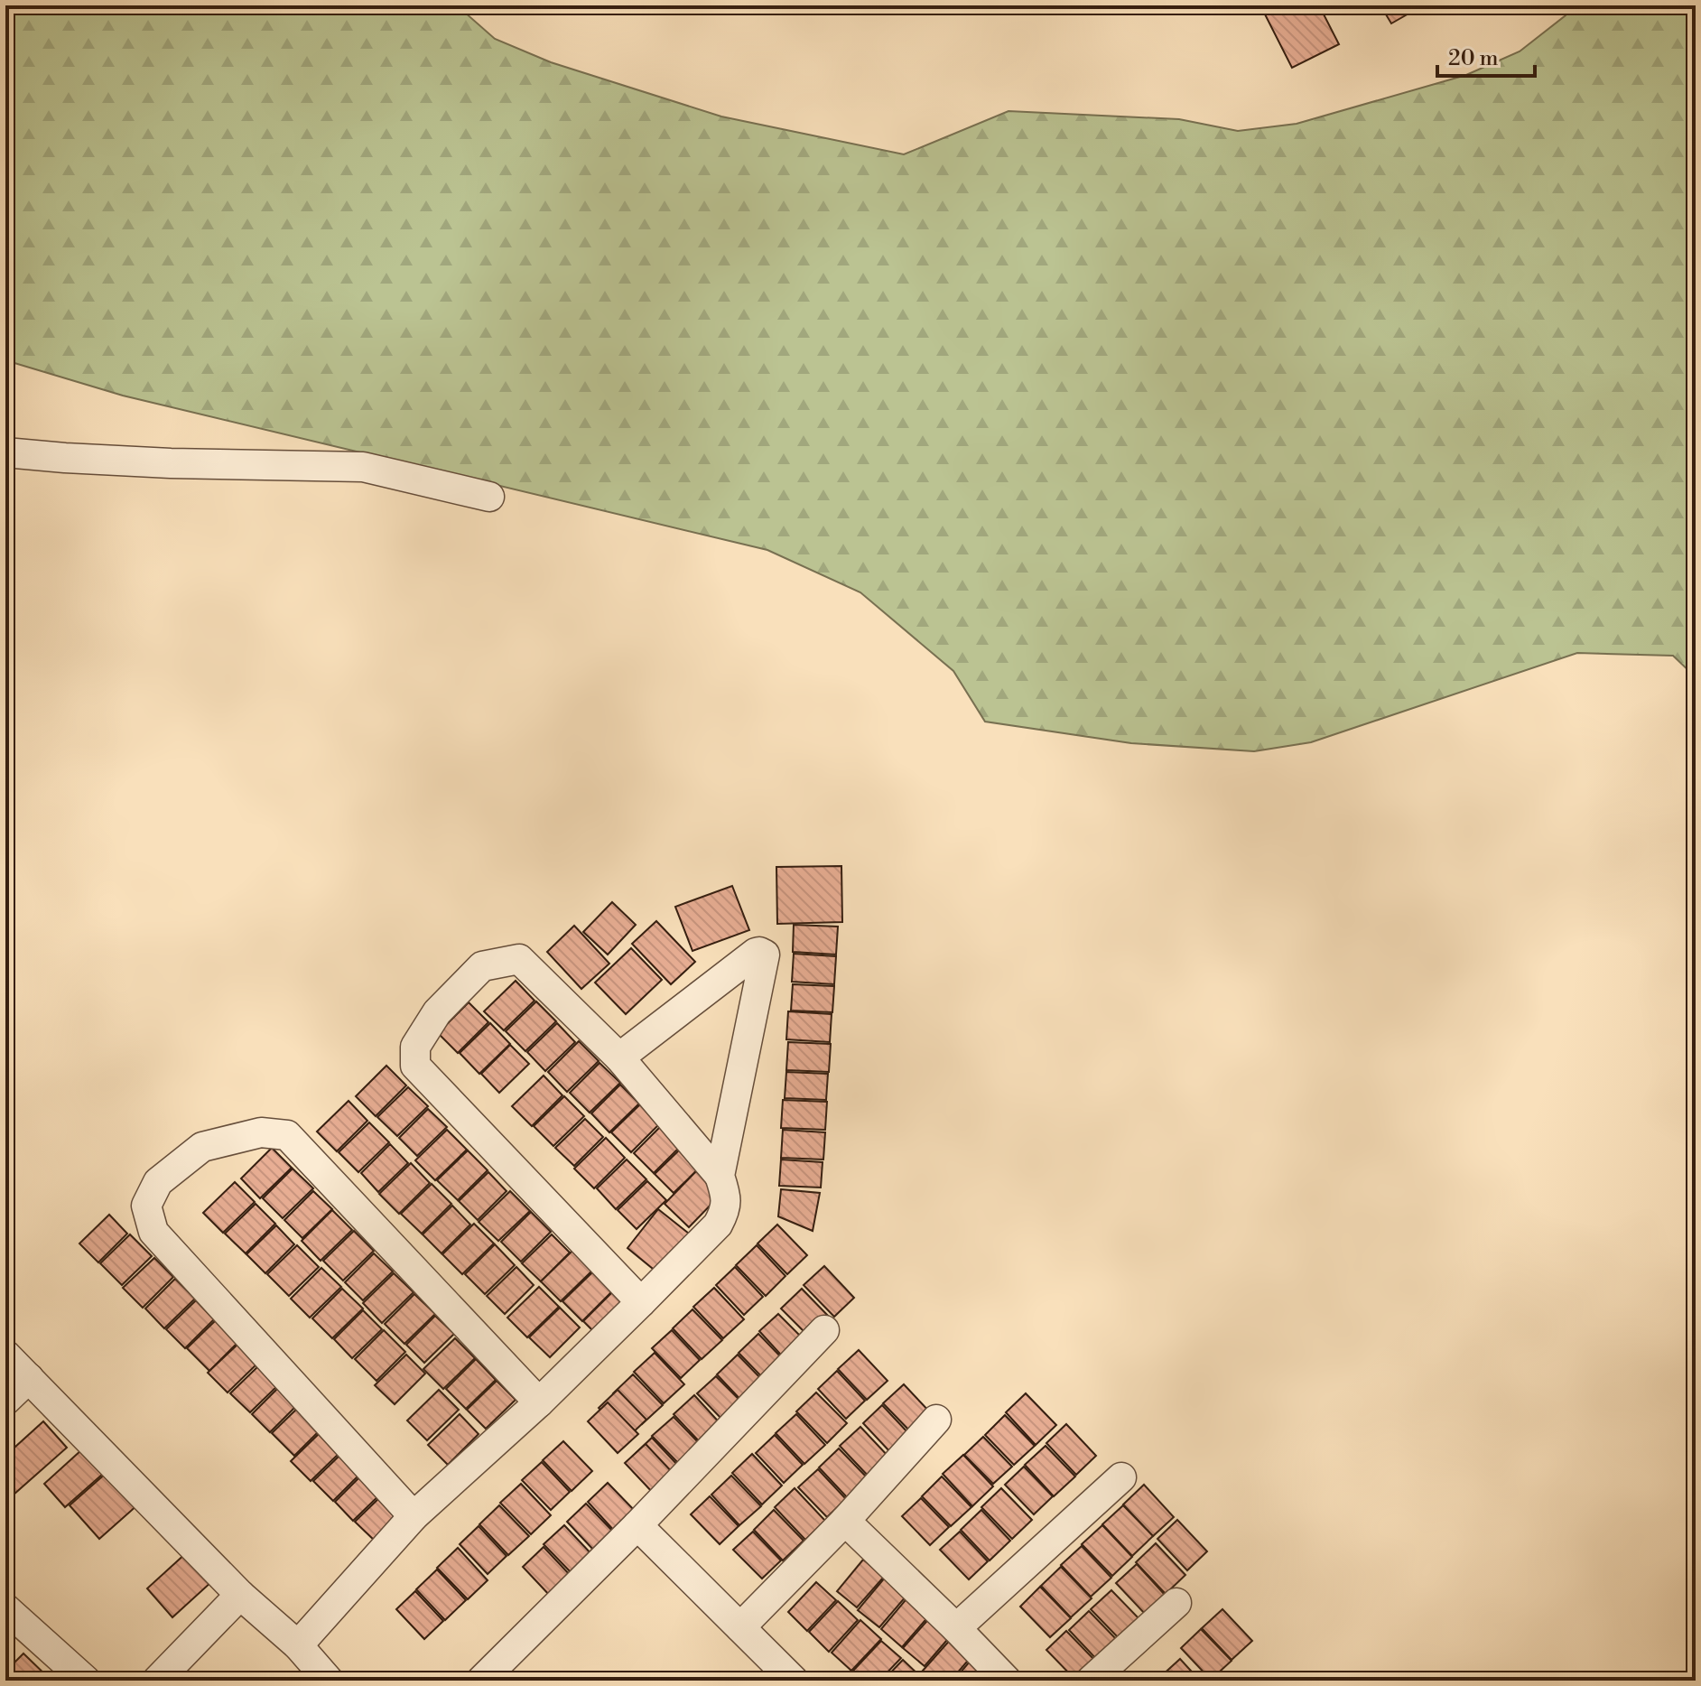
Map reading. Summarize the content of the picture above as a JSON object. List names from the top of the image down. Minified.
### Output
{"scale_bar":"20 m"}
